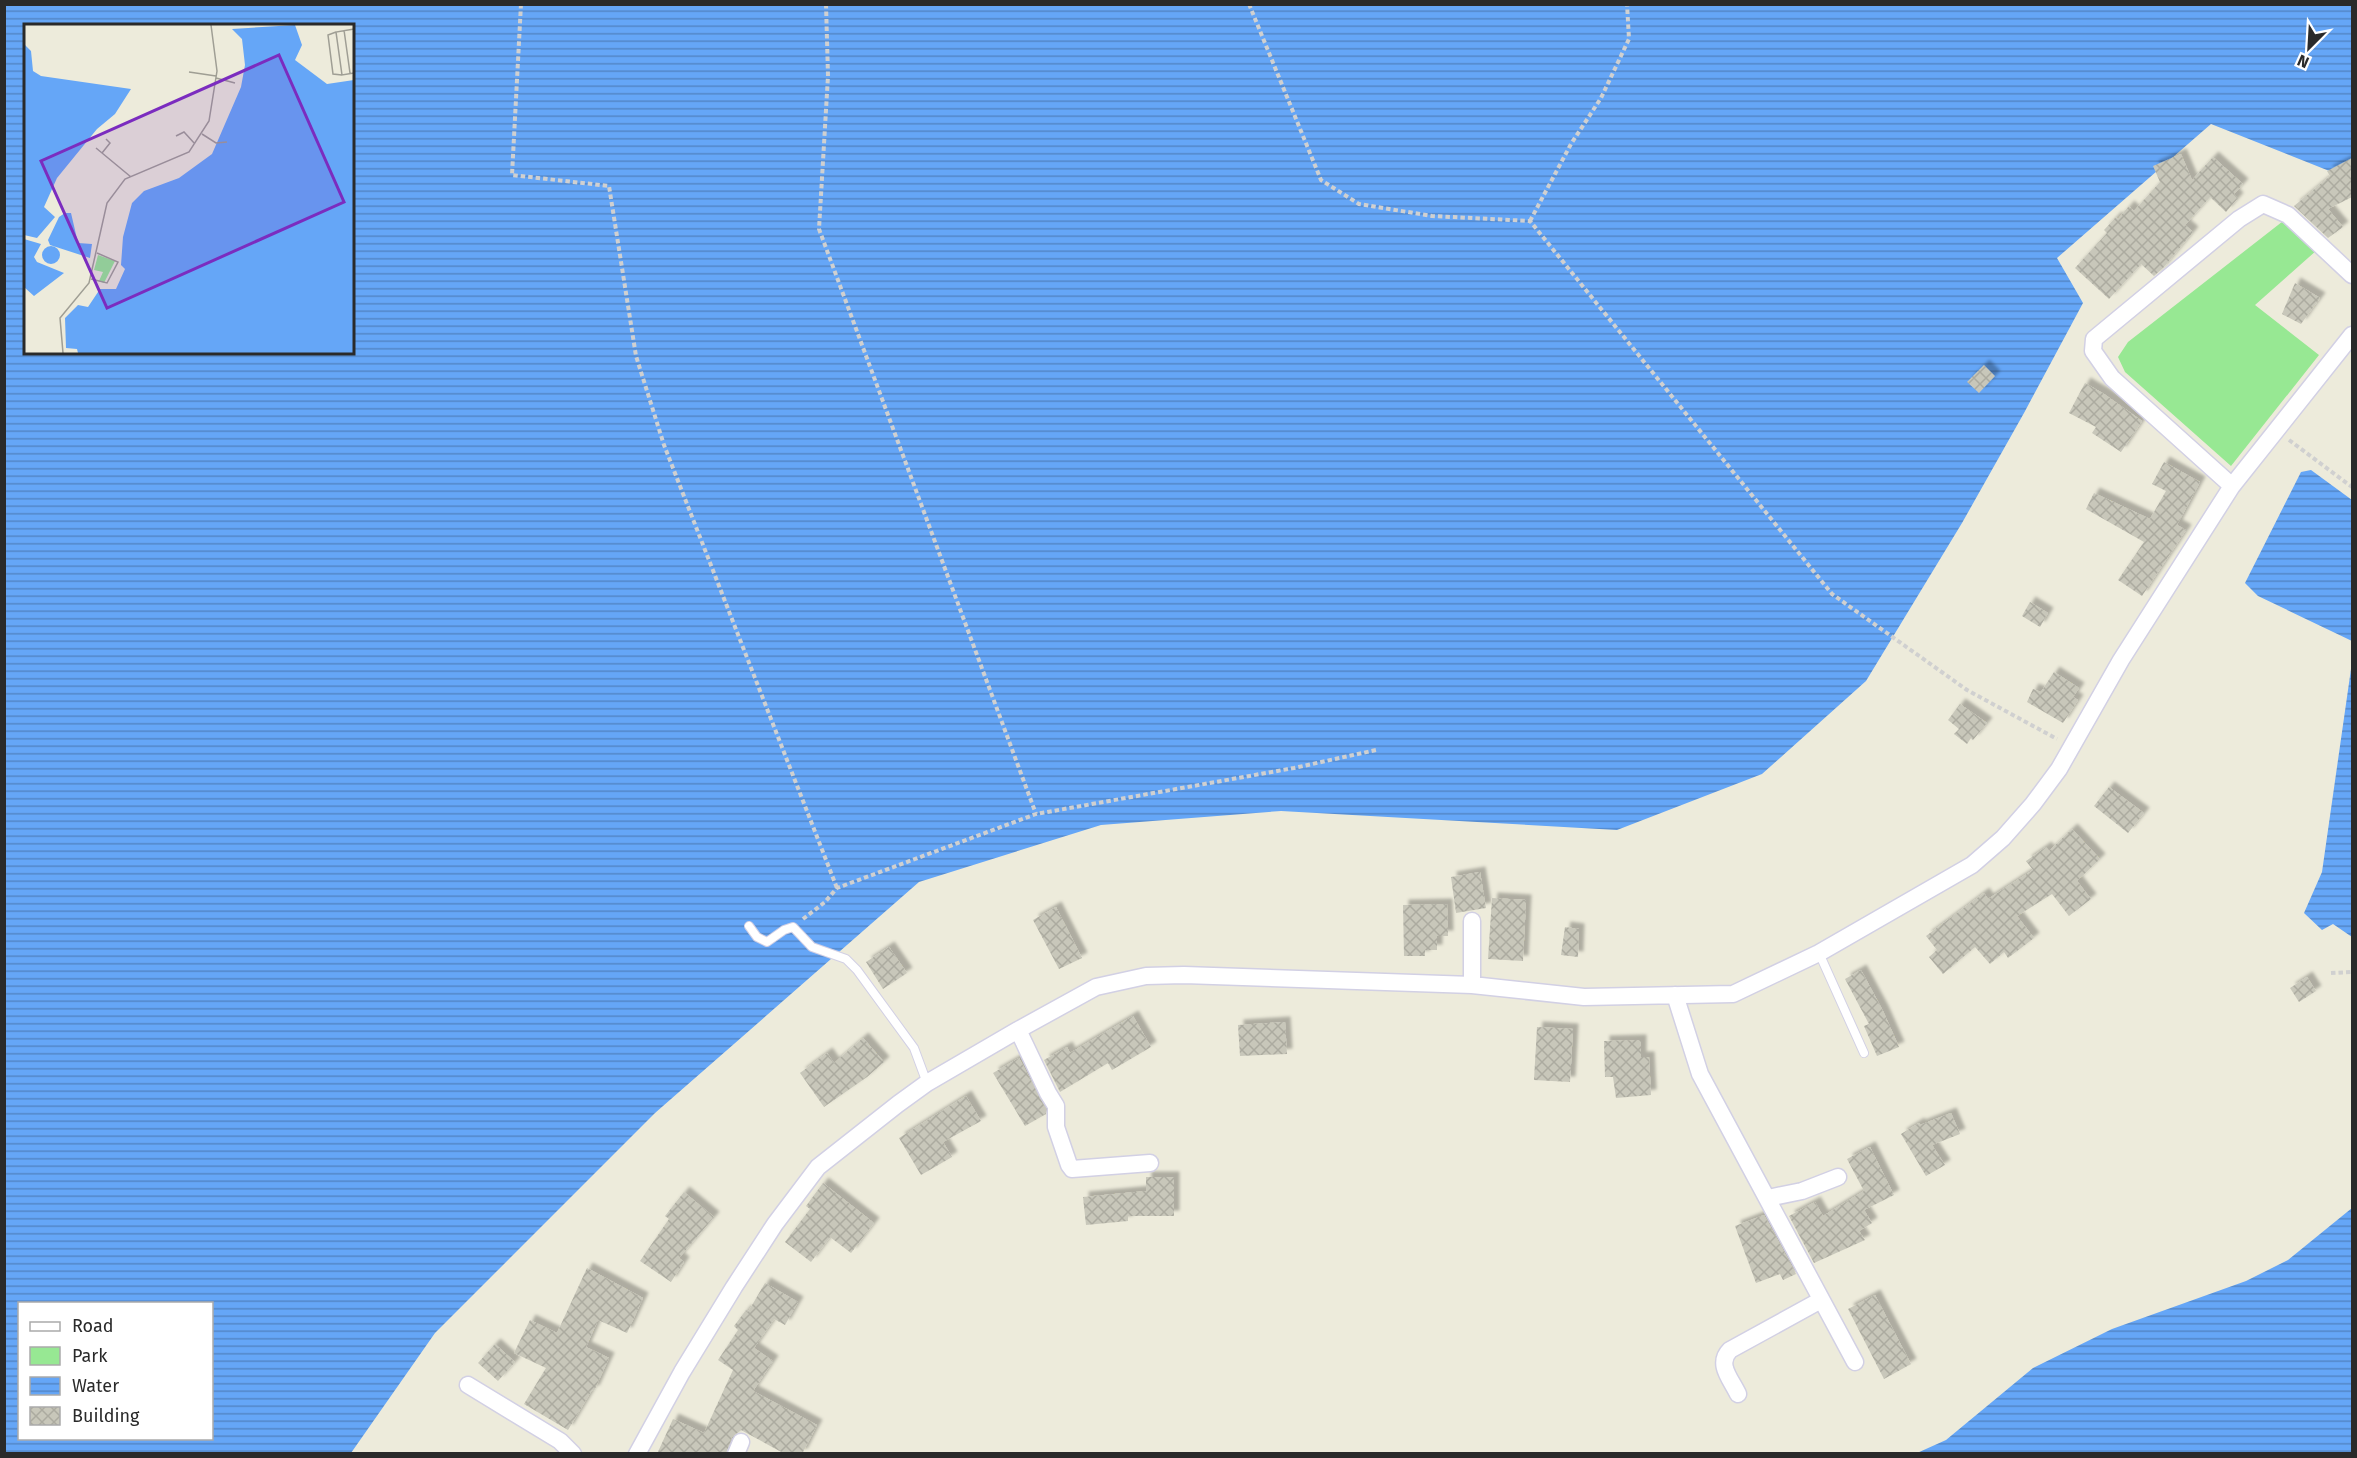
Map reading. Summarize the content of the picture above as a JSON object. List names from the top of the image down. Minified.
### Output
{"legend":["Road","Park","Water","Building"],"north":"bottom left"}
